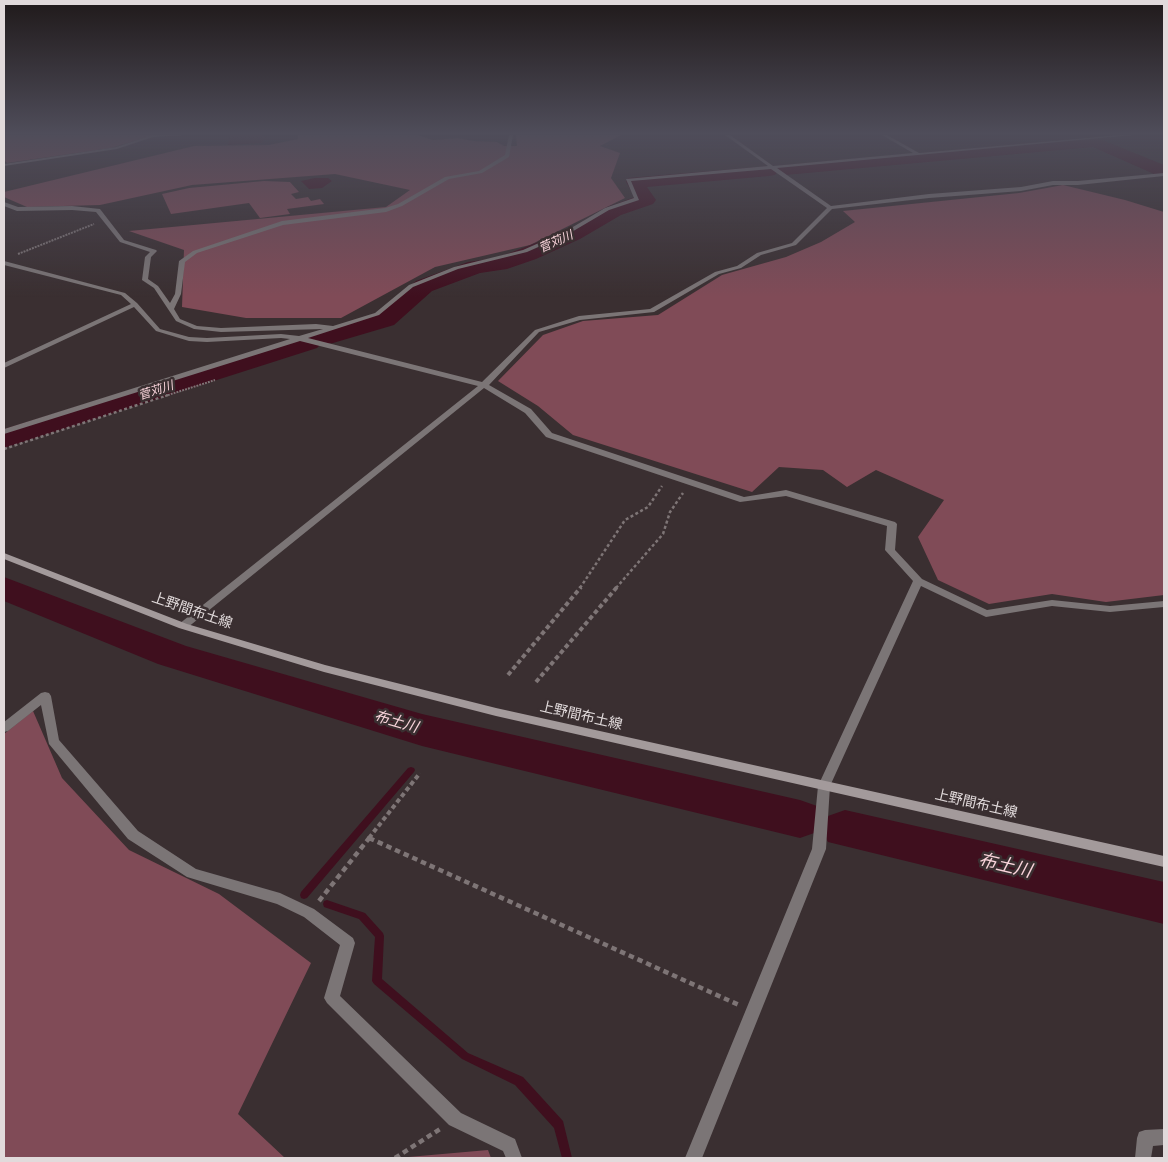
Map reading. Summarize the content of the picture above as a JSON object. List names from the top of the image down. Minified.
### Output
{"streets":{"main road":["上野間布土線"]},"water":["菅苅川","布土川"]}
